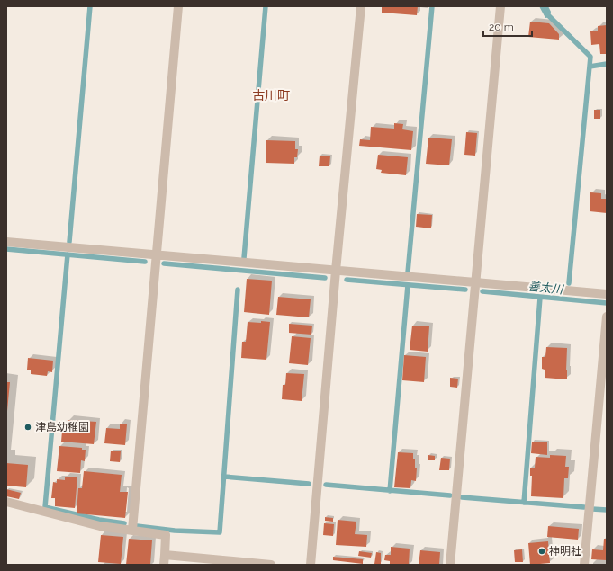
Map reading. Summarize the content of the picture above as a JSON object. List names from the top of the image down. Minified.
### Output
{"districts":["古川町"],"water":["善太川"],"places":["津島幼稚園","神明社"],"scale_bar":"20 m"}
